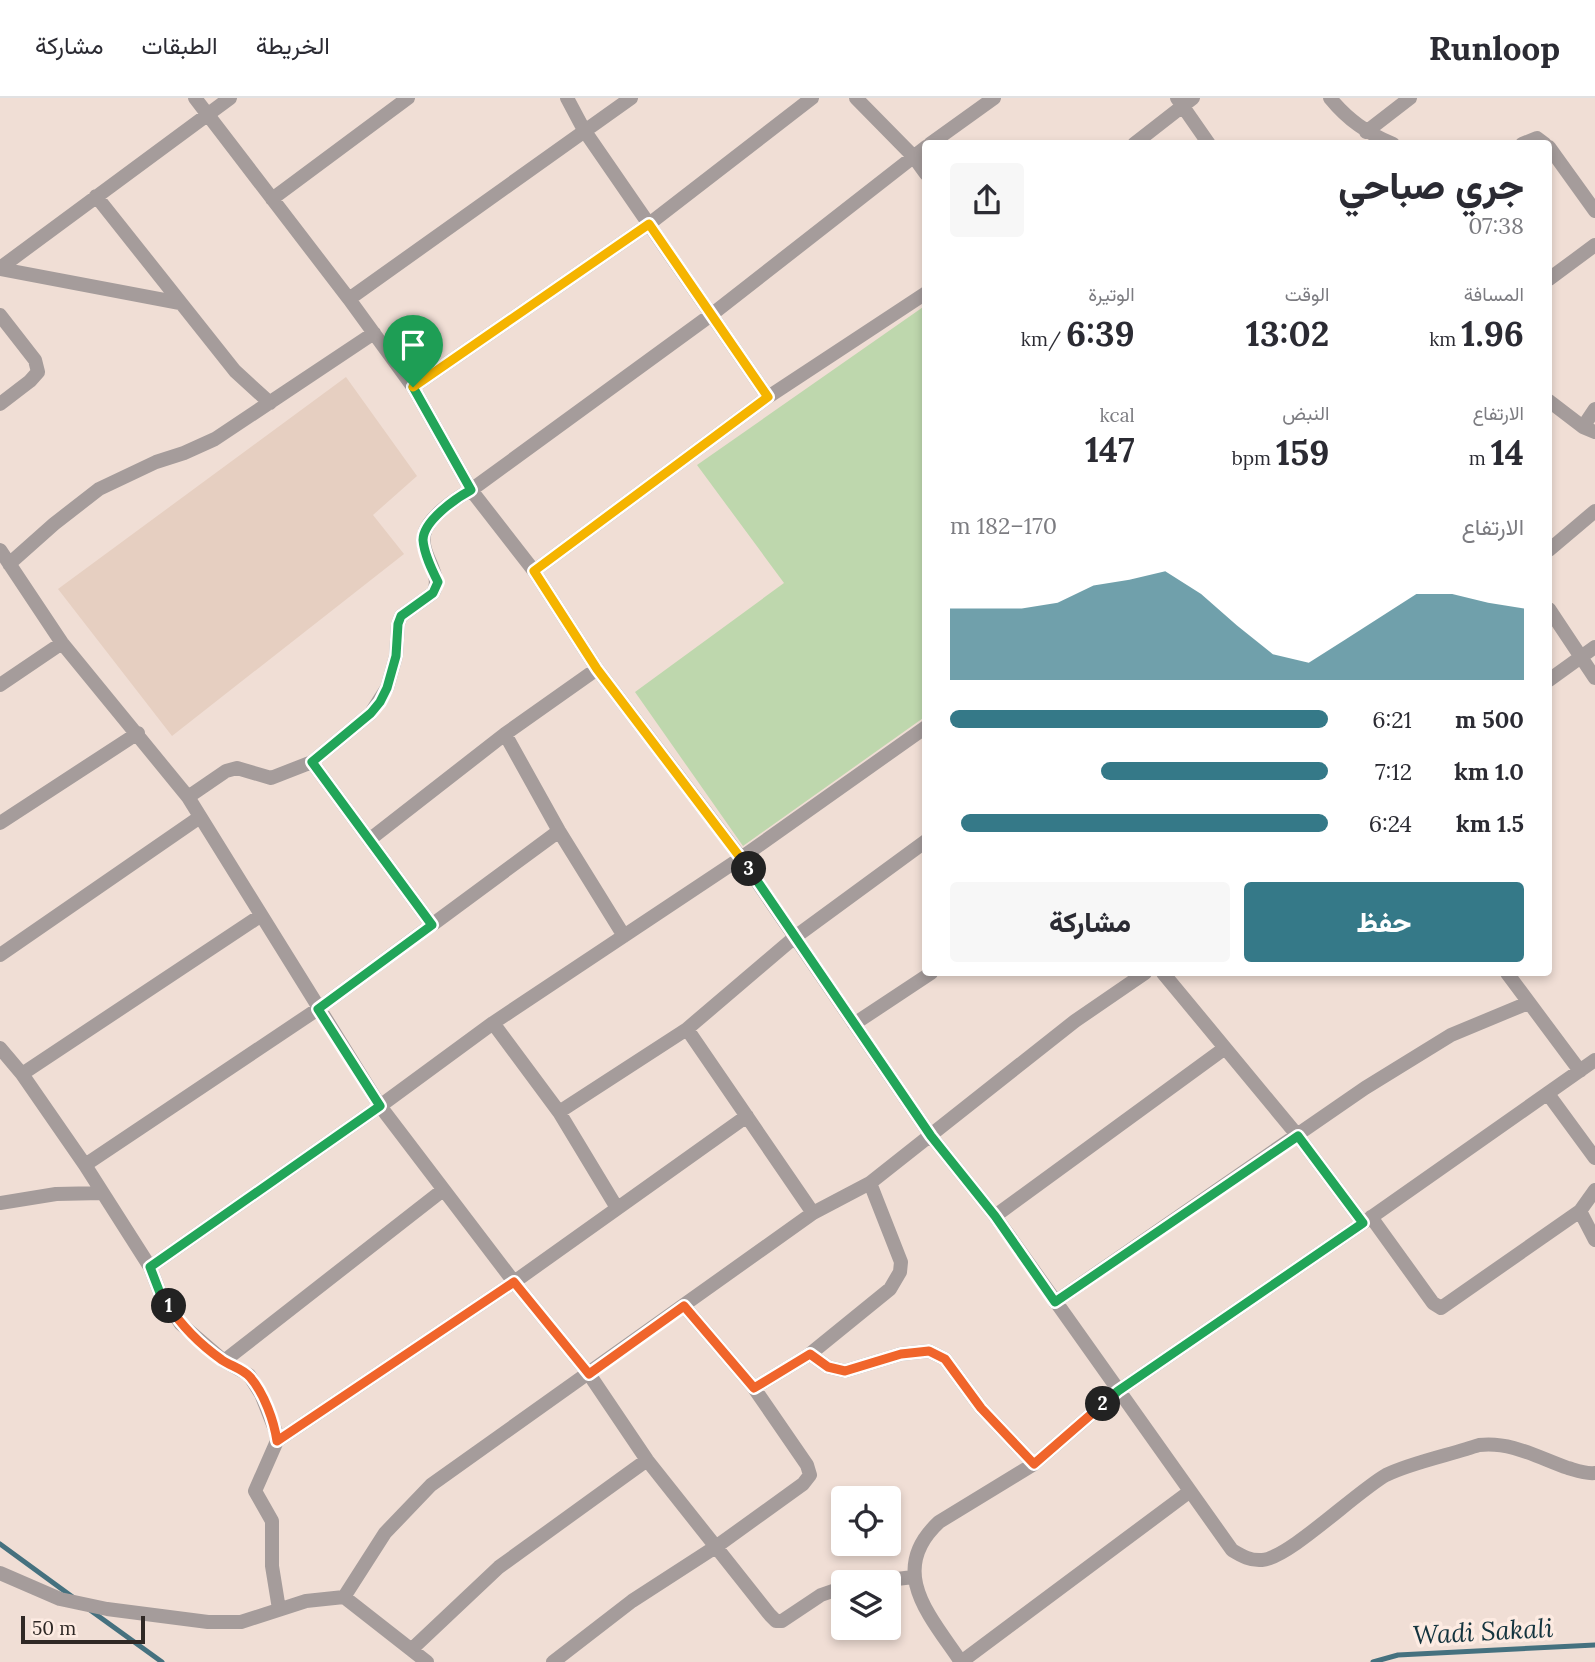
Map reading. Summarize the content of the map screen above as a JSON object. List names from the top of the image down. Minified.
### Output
{"water":["Wadi Sakali"],"scale_bar":"50 m","page":{"header":"Runloop","nav":["الخريطة","الطبقات","مشاركة"],"heading":["جري صباحي","07:38"],"stats":[["المسافة","1.96 km"],["الوقت","13:02"],["الوتيرة","6:39 /km"],["الارتفاع","14 m"],["النبض","159 bpm"],["kcal","147"]],"chart":["الارتفاع","170–182 m"],"list":[{"name":"500 m","note":"6:21"},{"name":"1.0 km","note":"7:12"},{"name":"1.5 km","note":"6:24"}],"pins":["3","1","2"],"buttons":["حفظ","مشاركة"],"scale":"50 m"}}
